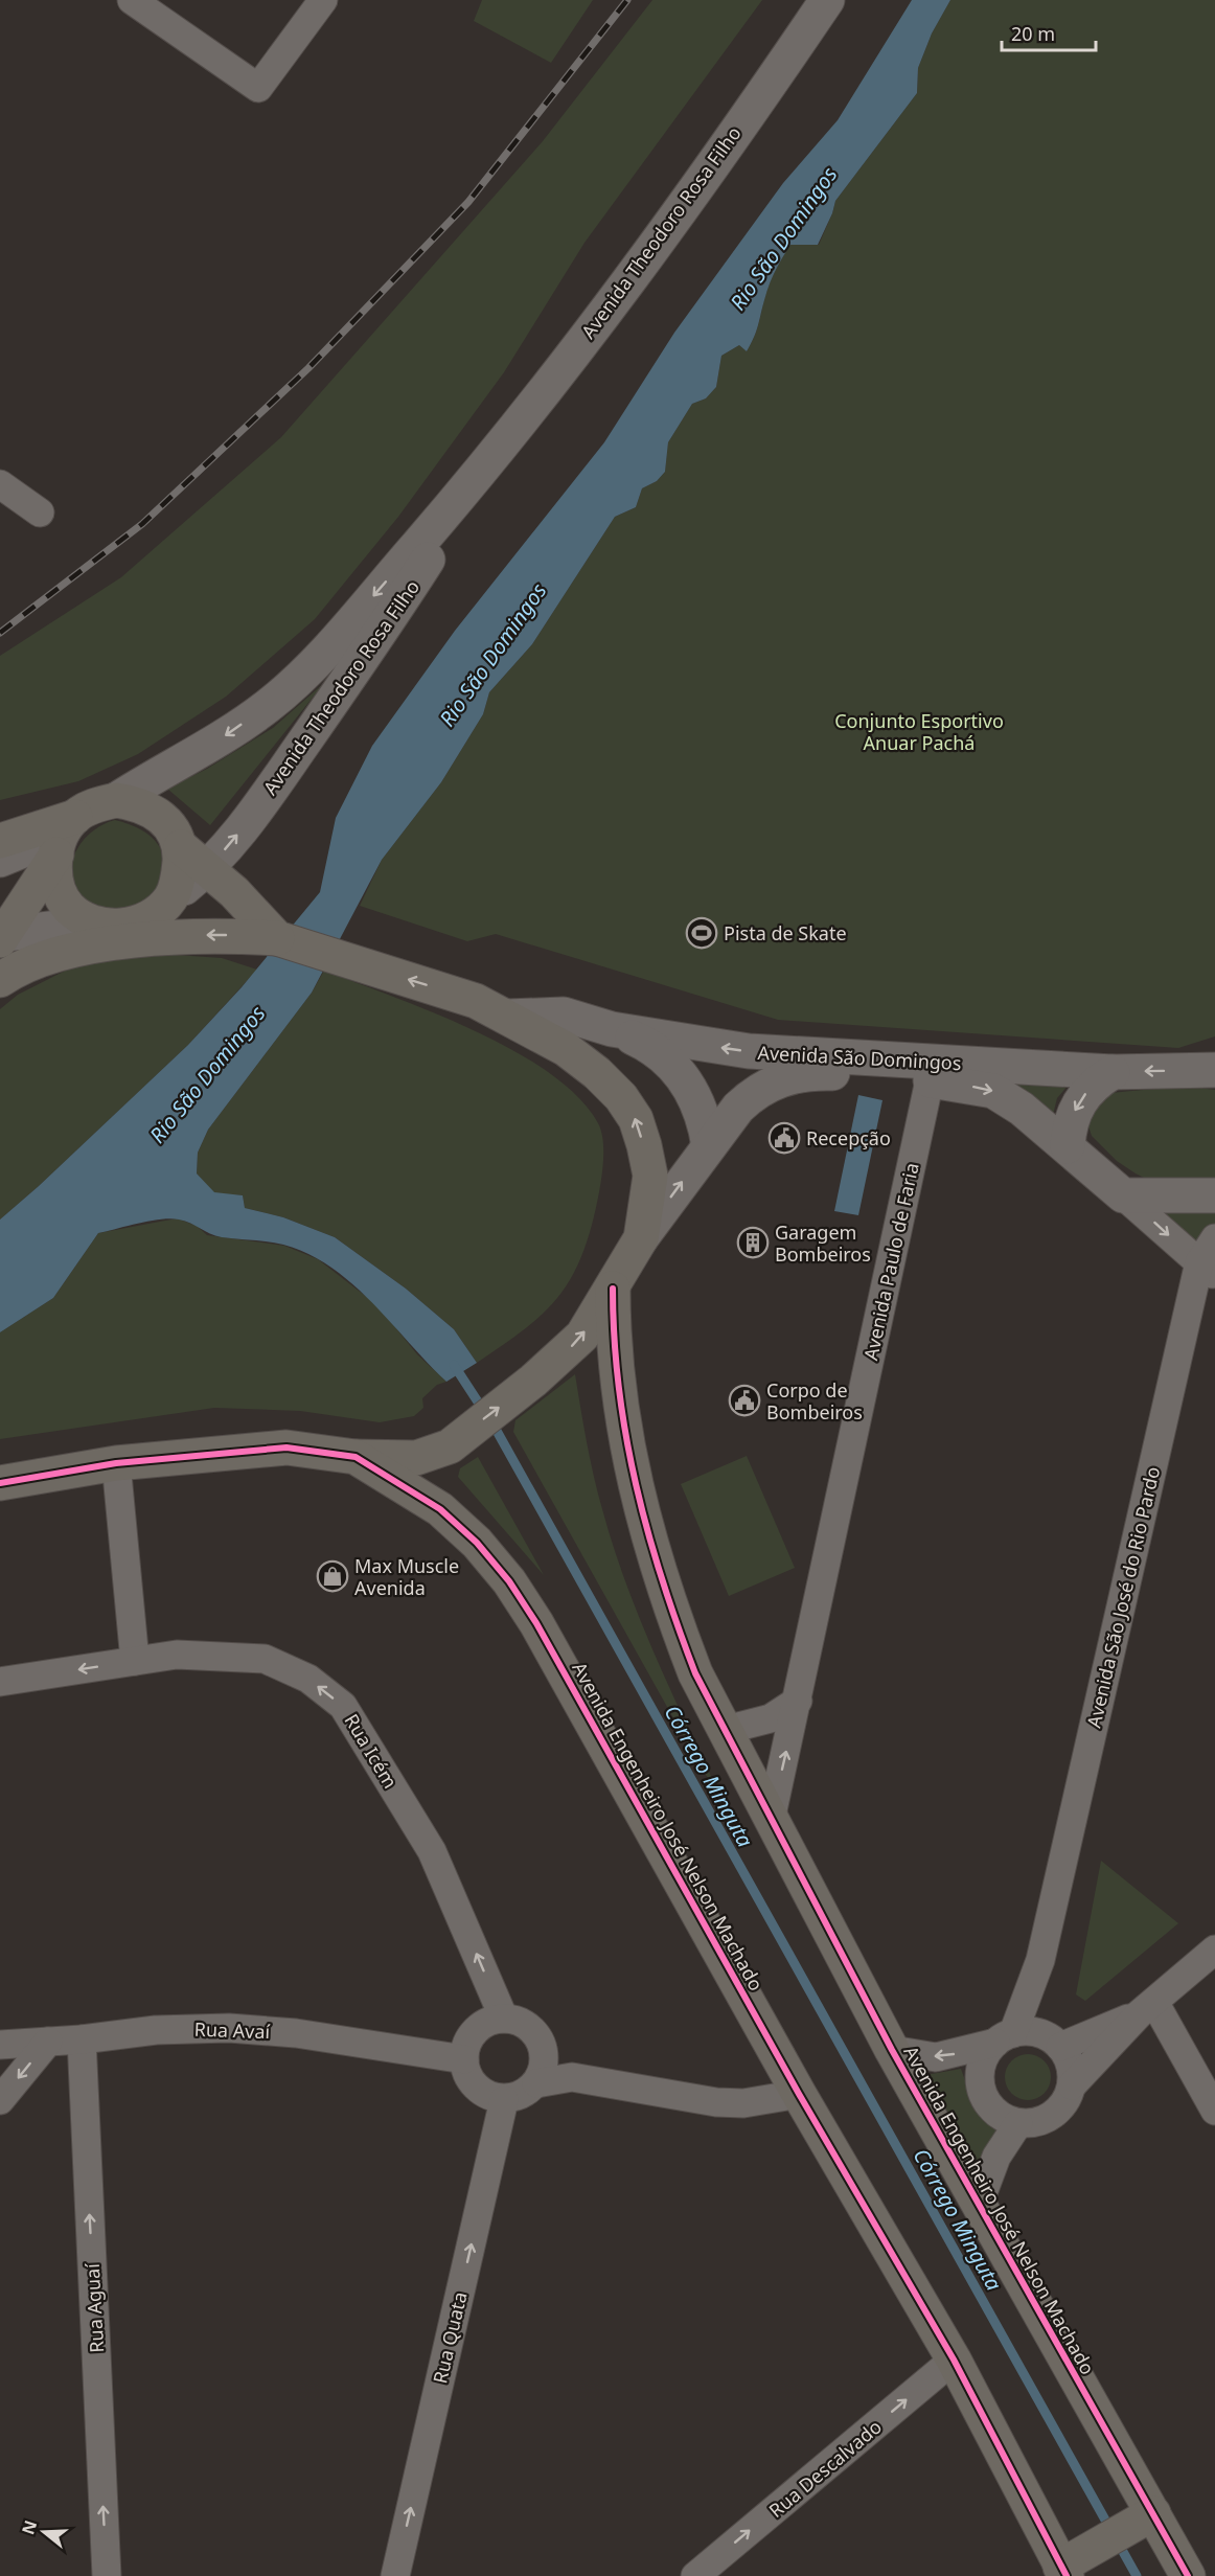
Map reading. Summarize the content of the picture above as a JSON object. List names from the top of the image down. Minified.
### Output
{"streets":{"main road":["Avenida Theodoro Rosa Filho","Avenida São Domingos","Avenida Engenheiro José Nelson Machado"],"street":["Avenida Paulo de Faria","Avenida São José do Rio Pardo","Rua Icém","Rua Avaí","Rua Aguaí","Rua Quata","Rua Descalvado"]},"crossings":[["Avenida Theodoro Rosa Filho","Avenida Engenheiro José Nelson Machado"],["Avenida São Domingos","Avenida Paulo de Faria"],["Avenida São Domingos","Avenida São José do Rio Pardo"],["Avenida São Domingos","Avenida Engenheiro José Nelson Machado"],["Avenida Paulo de Faria","Avenida Engenheiro José Nelson Machado"],["Rua Icém","Rua Avaí"],["Rua Icém","Rua Quata"],["Avenida Engenheiro José Nelson Machado","Rua Descalvado"],["Rua Avaí","Rua Aguaí"],["Rua Avaí","Rua Quata"]],"one_way":["Rua Icém","Rua Aguaí","Rua Quata","Rua Descalvado"],"water":["Rio São Domingos","Córrego Minguta"],"parks":["Conjunto Esportivo Anuar Pachá"],"places":{"sports":["Pista de Skate"],"public building":["Recepção","Corpo de Bombeiros"],"building":["Garagem Bombeiros"],"shop":["Max Muscle Avenida"]},"scale_bar":"20 m","north":"left"}
